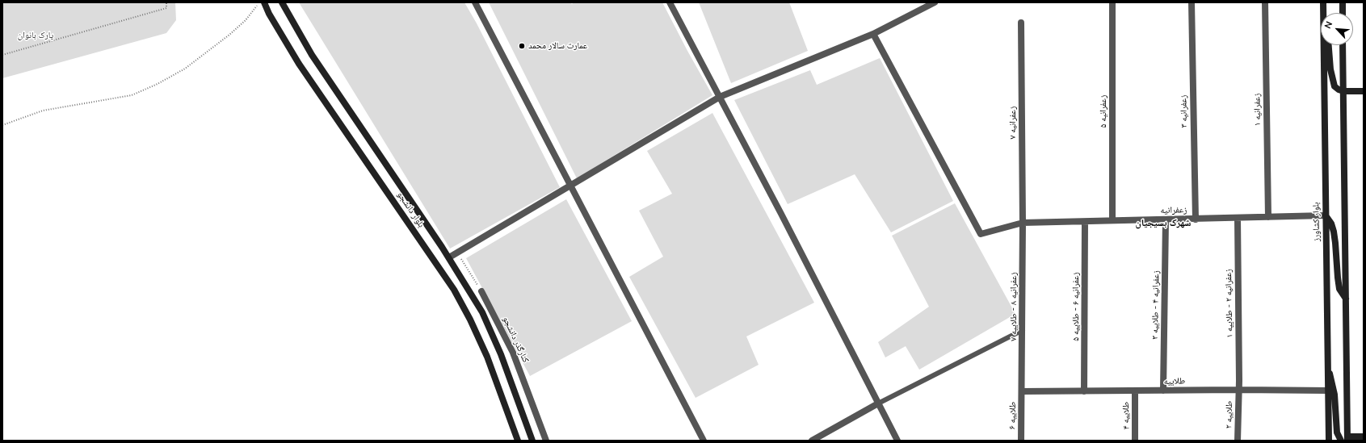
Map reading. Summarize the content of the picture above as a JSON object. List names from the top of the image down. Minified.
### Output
{"streets":{"street":["زعفرانیه ۱","زعفرانیه ۵","زعفرانیه ۳","زعفرانیه ۷","بلوار دانشجو","زعفرانیه","بلوار کشاورز","زعفرانیه ۲ - طلاییه ۱","زعفرانیه ۴ - طلاییه ۳","زعفرانیه ۸ - طلاییه ۷","زعفرانیه ۶ - طلاییه ۵","کنارگذر دانشجو","طلاییه","طلاییه ۲","طلاییه ۶","طلاییه ۴"]},"crossings":[["زعفرانیه ۱","زعفرانیه"],["زعفرانیه ۵","زعفرانیه"],["زعفرانیه ۳","زعفرانیه"],["زعفرانیه ۷","زعفرانیه"],["زعفرانیه ۷","زعفرانیه ۸ - طلاییه ۷"],["زعفرانیه","بلوار کشاورز"],["زعفرانیه","زعفرانیه ۲ - طلاییه ۱"],["زعفرانیه","زعفرانیه ۴ - طلاییه ۳"],["زعفرانیه","زعفرانیه ۸ - طلاییه ۷"],["زعفرانیه","زعفرانیه ۶ - طلاییه ۵"],["بلوار کشاورز","طلاییه"],["زعفرانیه ۲ - طلاییه ۱","طلاییه"],["زعفرانیه ۲ - طلاییه ۱","طلاییه ۲"],["زعفرانیه ۴ - طلاییه ۳","طلاییه"],["زعفرانیه ۸ - طلاییه ۷","طلاییه"],["زعفرانیه ۸ - طلاییه ۷","طلاییه ۶"],["زعفرانیه ۶ - طلاییه ۵","طلاییه"],["طلاییه","طلاییه ۲"],["طلاییه","طلاییه ۶"],["طلاییه","طلاییه ۴"]],"districts":["شهرک بسیجیان"],"parks":["پارک بانوان"],"places":["عمارت سالار محمد"],"north":"top left"}
